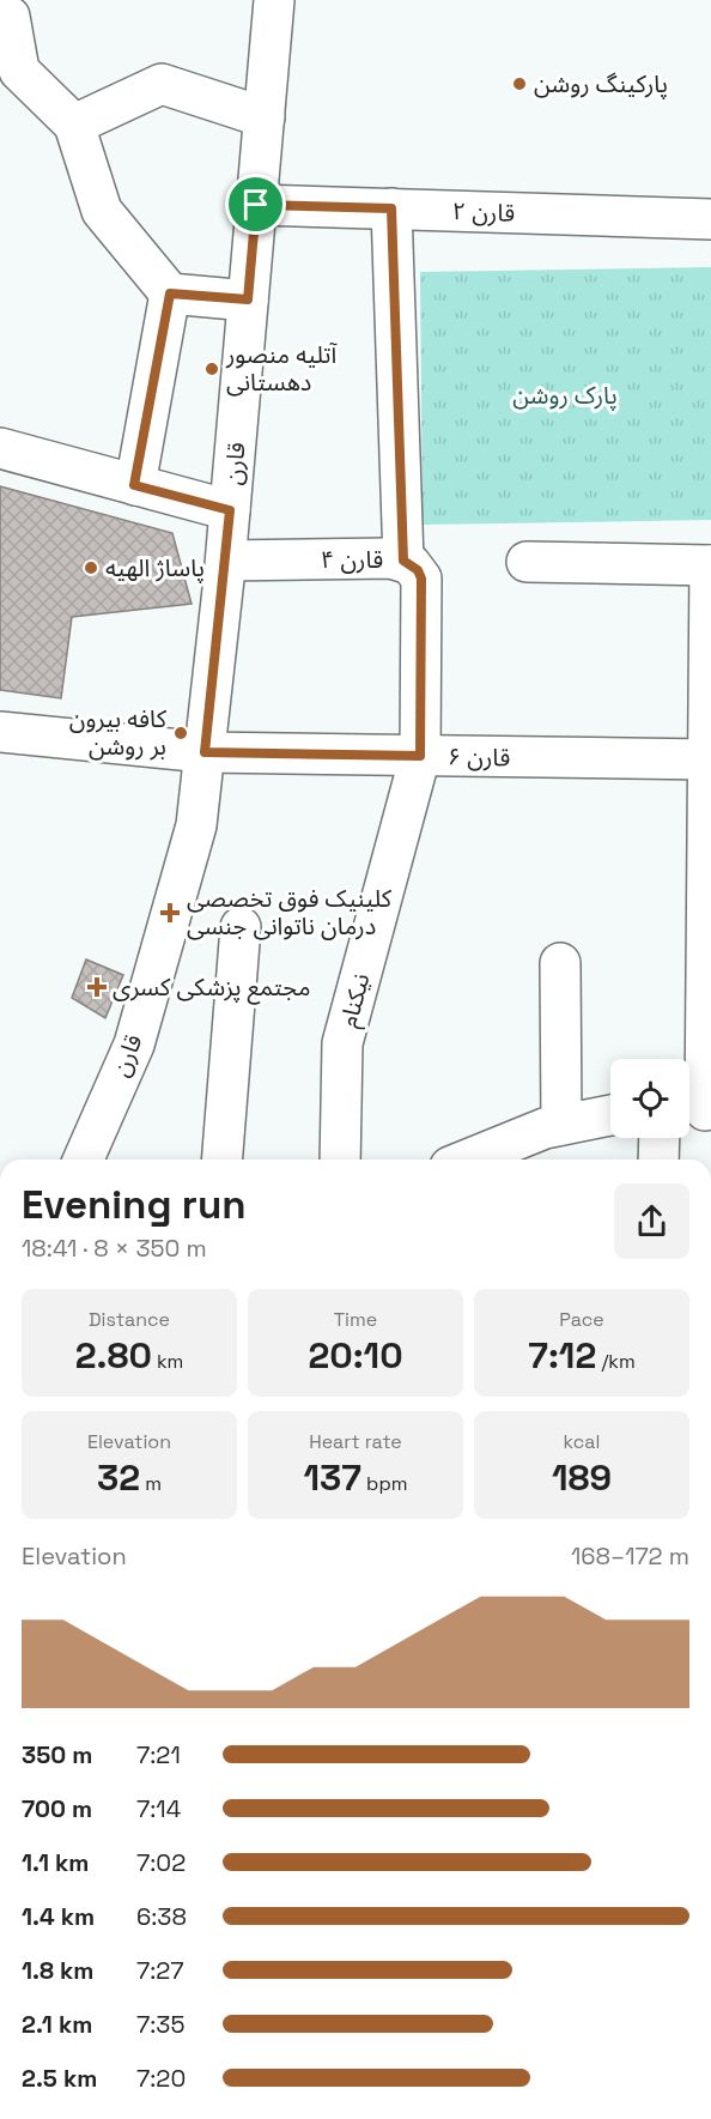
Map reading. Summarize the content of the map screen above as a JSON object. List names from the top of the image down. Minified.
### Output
{"streets":{"street":["قارن ٢","قارن","قارن ۴","قارن ۶","نیکنام"]},"crossings":[["قارن ٢","قارن"],["قارن","قارن ۴"],["قارن","قارن ۶"],["قارن ۴","قارن ۶"],["قارن ۴","نیکنام"],["قارن ۶","نیکنام"]],"parks":["پارک روشن"],"places":{"other":["پارکینگ روشن","آتلیه منصور دهستانی","پاساژ الهیه","کافه بیرون بر روشن"],"health":["کلینیک فوق تخصصی درمان ناتوانی جنسی","مجتمع پزشکی کسری"]},"page":{"heading":["Evening run","18:41 · 8 × 350 m"],"stats":[["Distance","2.80 km"],["Time","20:10"],["Pace","7:12 /km"],["Elevation","32 m"],["Heart rate","137 bpm"],["kcal","189"]],"chart":["Elevation","168–172 m"],"list":[{"name":"350 m","note":"7:21"},{"name":"700 m","note":"7:14"},{"name":"1.1 km","note":"7:02"},{"name":"1.4 km","note":"6:38"},{"name":"1.8 km","note":"7:27"},{"name":"2.1 km","note":"7:35"},{"name":"2.5 km","note":"7:20"}]}}
